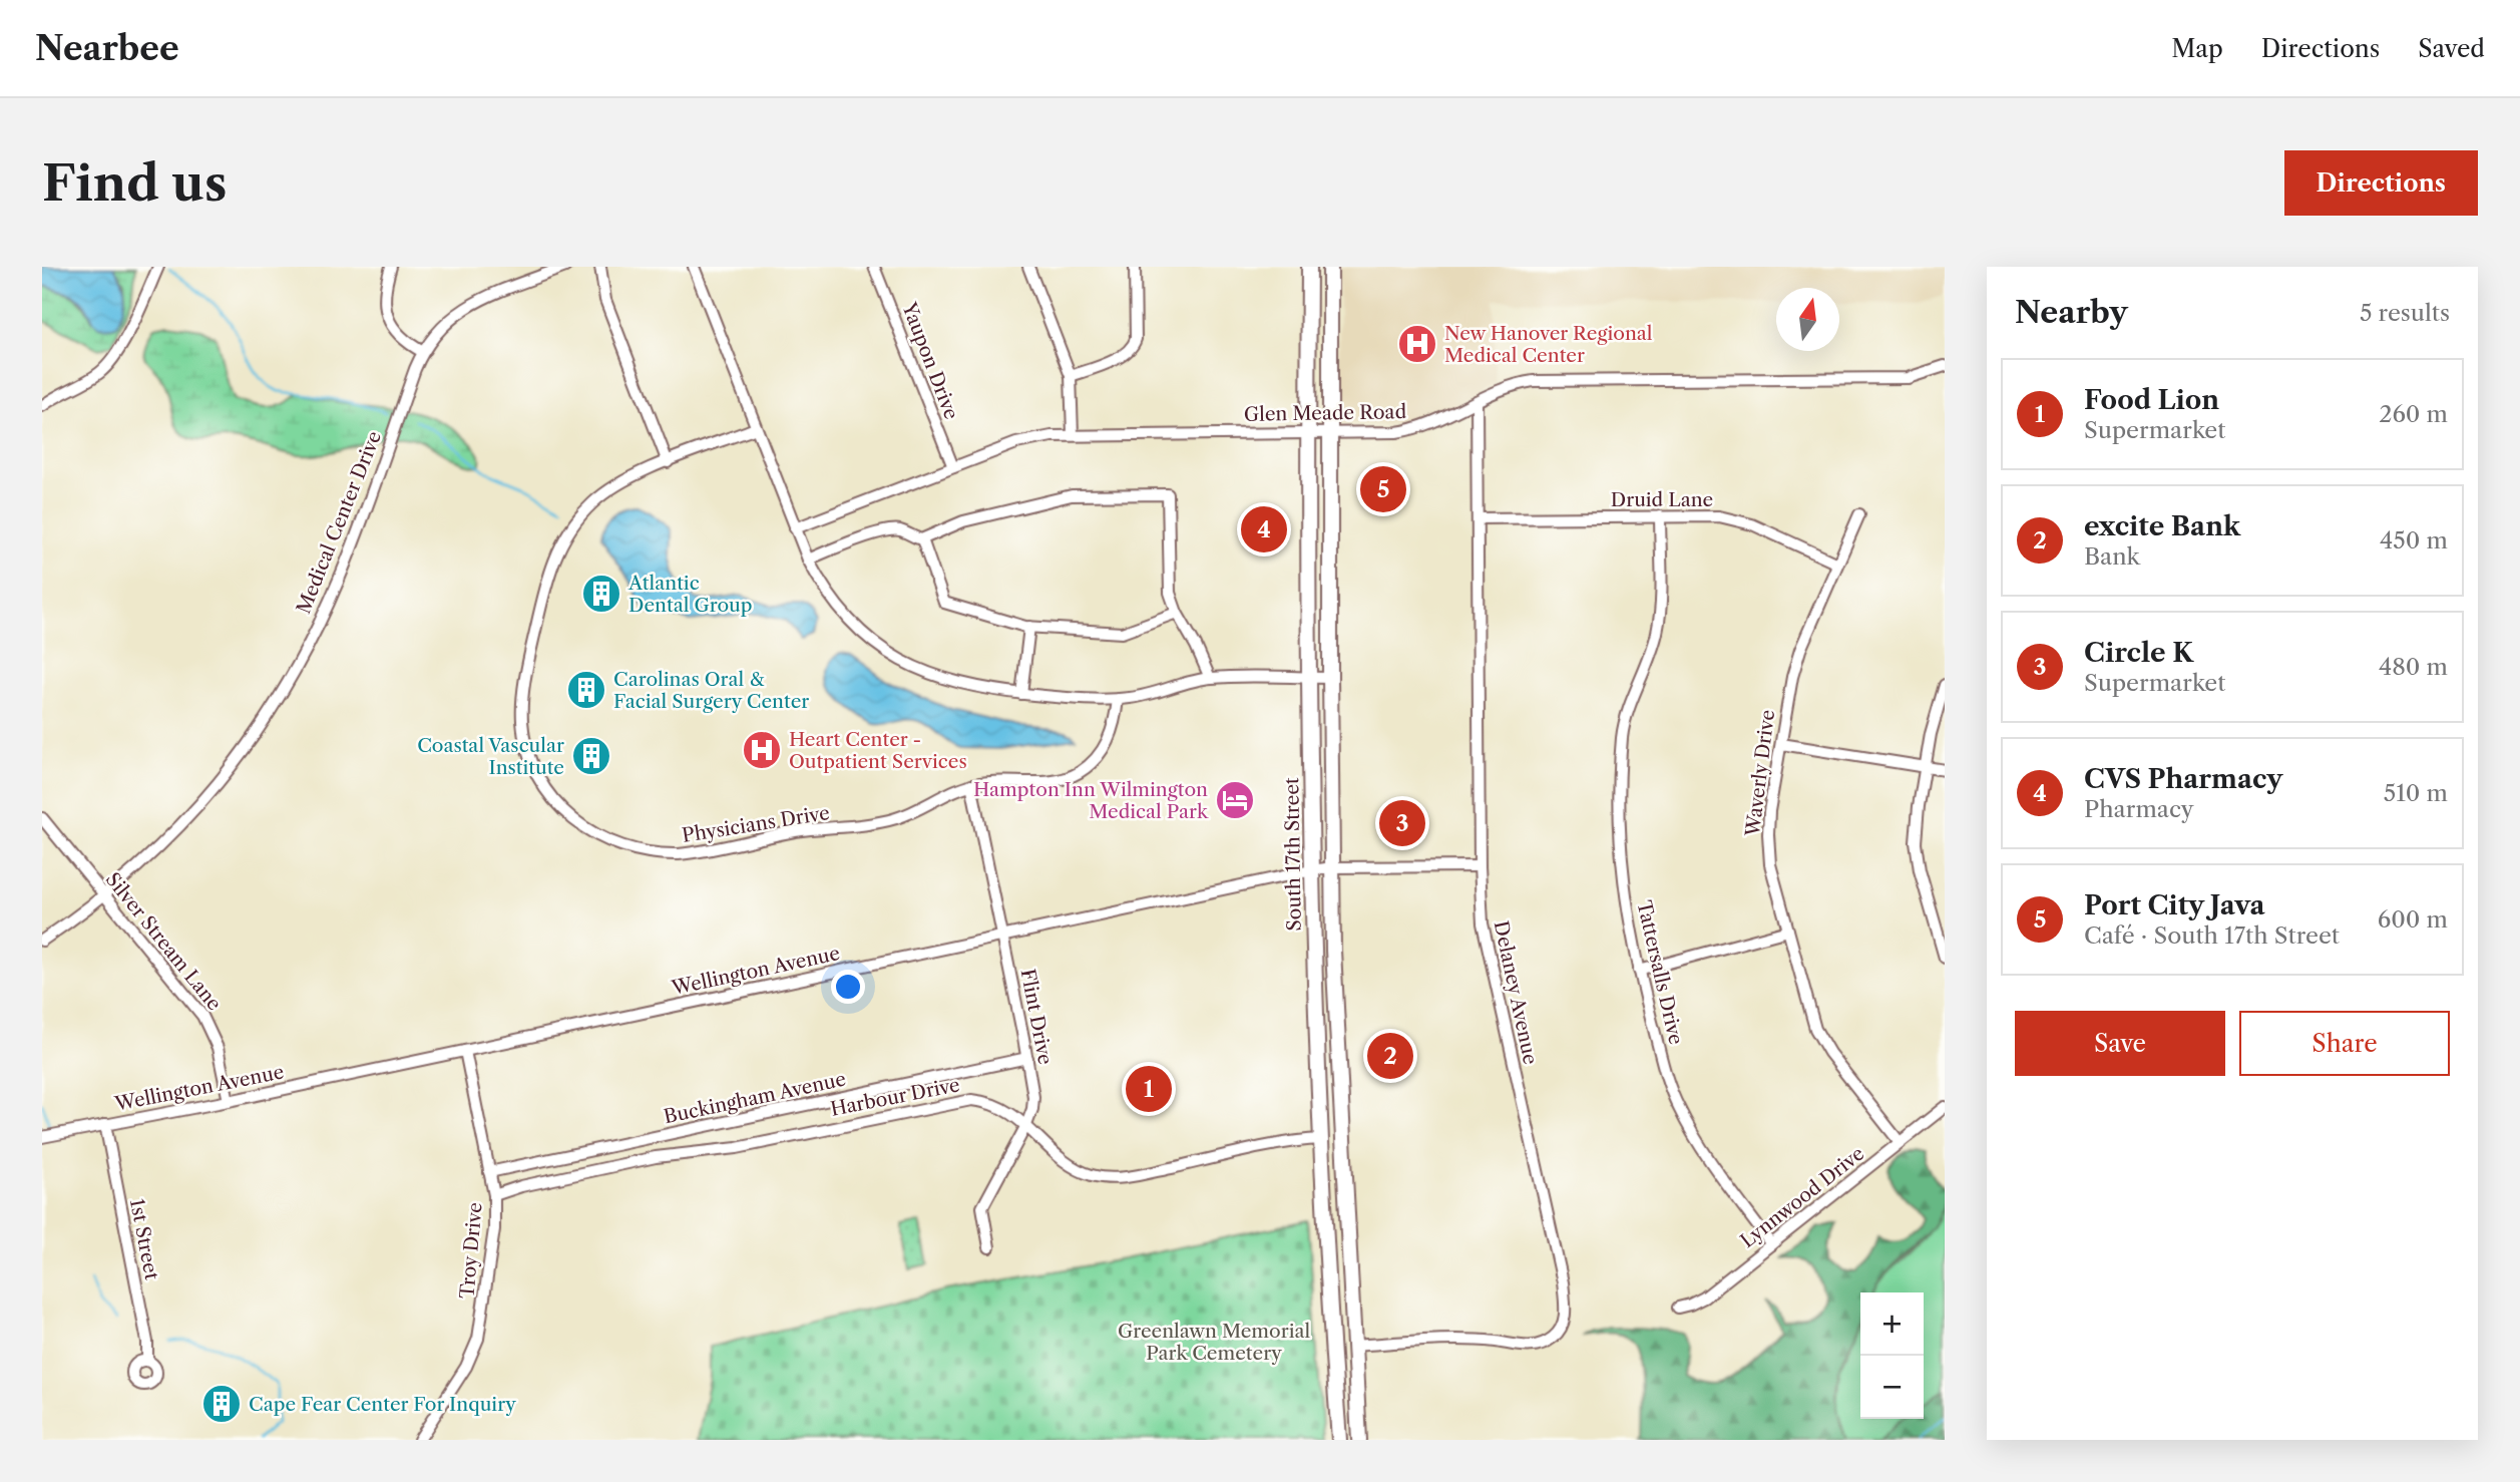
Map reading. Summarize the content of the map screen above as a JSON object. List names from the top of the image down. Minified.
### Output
{"streets":{"main road":["South 17th Street"],"street":["Yaupon Drive","Glen Meade Road","Druid Lane","Medical Center Drive","Waverly Drive","Physicians Drive","Silver Stream Lane","Wellington Avenue","Tattersalls Drive","Delaney Avenue","Flint Drive","Harbour Drive","Buckingham Avenue","Lynnwood Drive","1st Street","Troy Drive"]},"crossings":[["Yaupon Drive","Glen Meade Road"],["Glen Meade Road","South 17th Street"],["Glen Meade Road","Delaney Avenue"],["Druid Lane","Waverly Drive"],["Druid Lane","Tattersalls Drive"],["Druid Lane","Delaney Avenue"],["Medical Center Drive","Silver Stream Lane"],["Waverly Drive","Lynnwood Drive"],["Physicians Drive","Flint Drive"],["South 17th Street","Wellington Avenue"],["South 17th Street","Delaney Avenue"],["South 17th Street","Harbour Drive"],["Silver Stream Lane","Wellington Avenue"],["Wellington Avenue","Delaney Avenue"],["Wellington Avenue","Flint Drive"],["Wellington Avenue","1st Street"],["Wellington Avenue","Troy Drive"],["Tattersalls Drive","Lynnwood Drive"],["Flint Drive","Harbour Drive"],["Flint Drive","Buckingham Avenue"],["Harbour Drive","Troy Drive"],["Buckingham Avenue","Troy Drive"]],"parks":["Greenlawn Memorial Park Cemetery"],"places":{"hospital":["New Hanover Regional Medical Center","Heart Center - Outpatient Services"],"building":["Atlantic Dental Group","Carolinas Oral & Facial Surgery Center","Coastal Vascular Institute","Cape Fear Center For Inquiry"],"hotel":["Hampton Inn Wilmington Medical Park"]},"north":"top","page":{"header":"Nearbee","nav":["Map","Directions","Saved"],"buttons":["Directions",["Save","Share"]],"title":"Find us","heading":["Nearby","5 results"],"list":[{"mark":"1","name":"Food Lion","note":"Supermarket","value":"260 m"},{"mark":"2","name":"excite Bank","note":"Bank","value":"450 m"},{"mark":"3","name":"Circle K","note":"Supermarket","value":"480 m"},{"mark":"4","name":"CVS Pharmacy","note":"Pharmacy","value":"510 m"},{"mark":"5","name":"Port City Java","note":"Café · South 17th Street","value":"600 m"}],"pins":["5","4","3","2","1"],"map_buttons":["+","−"]}}
